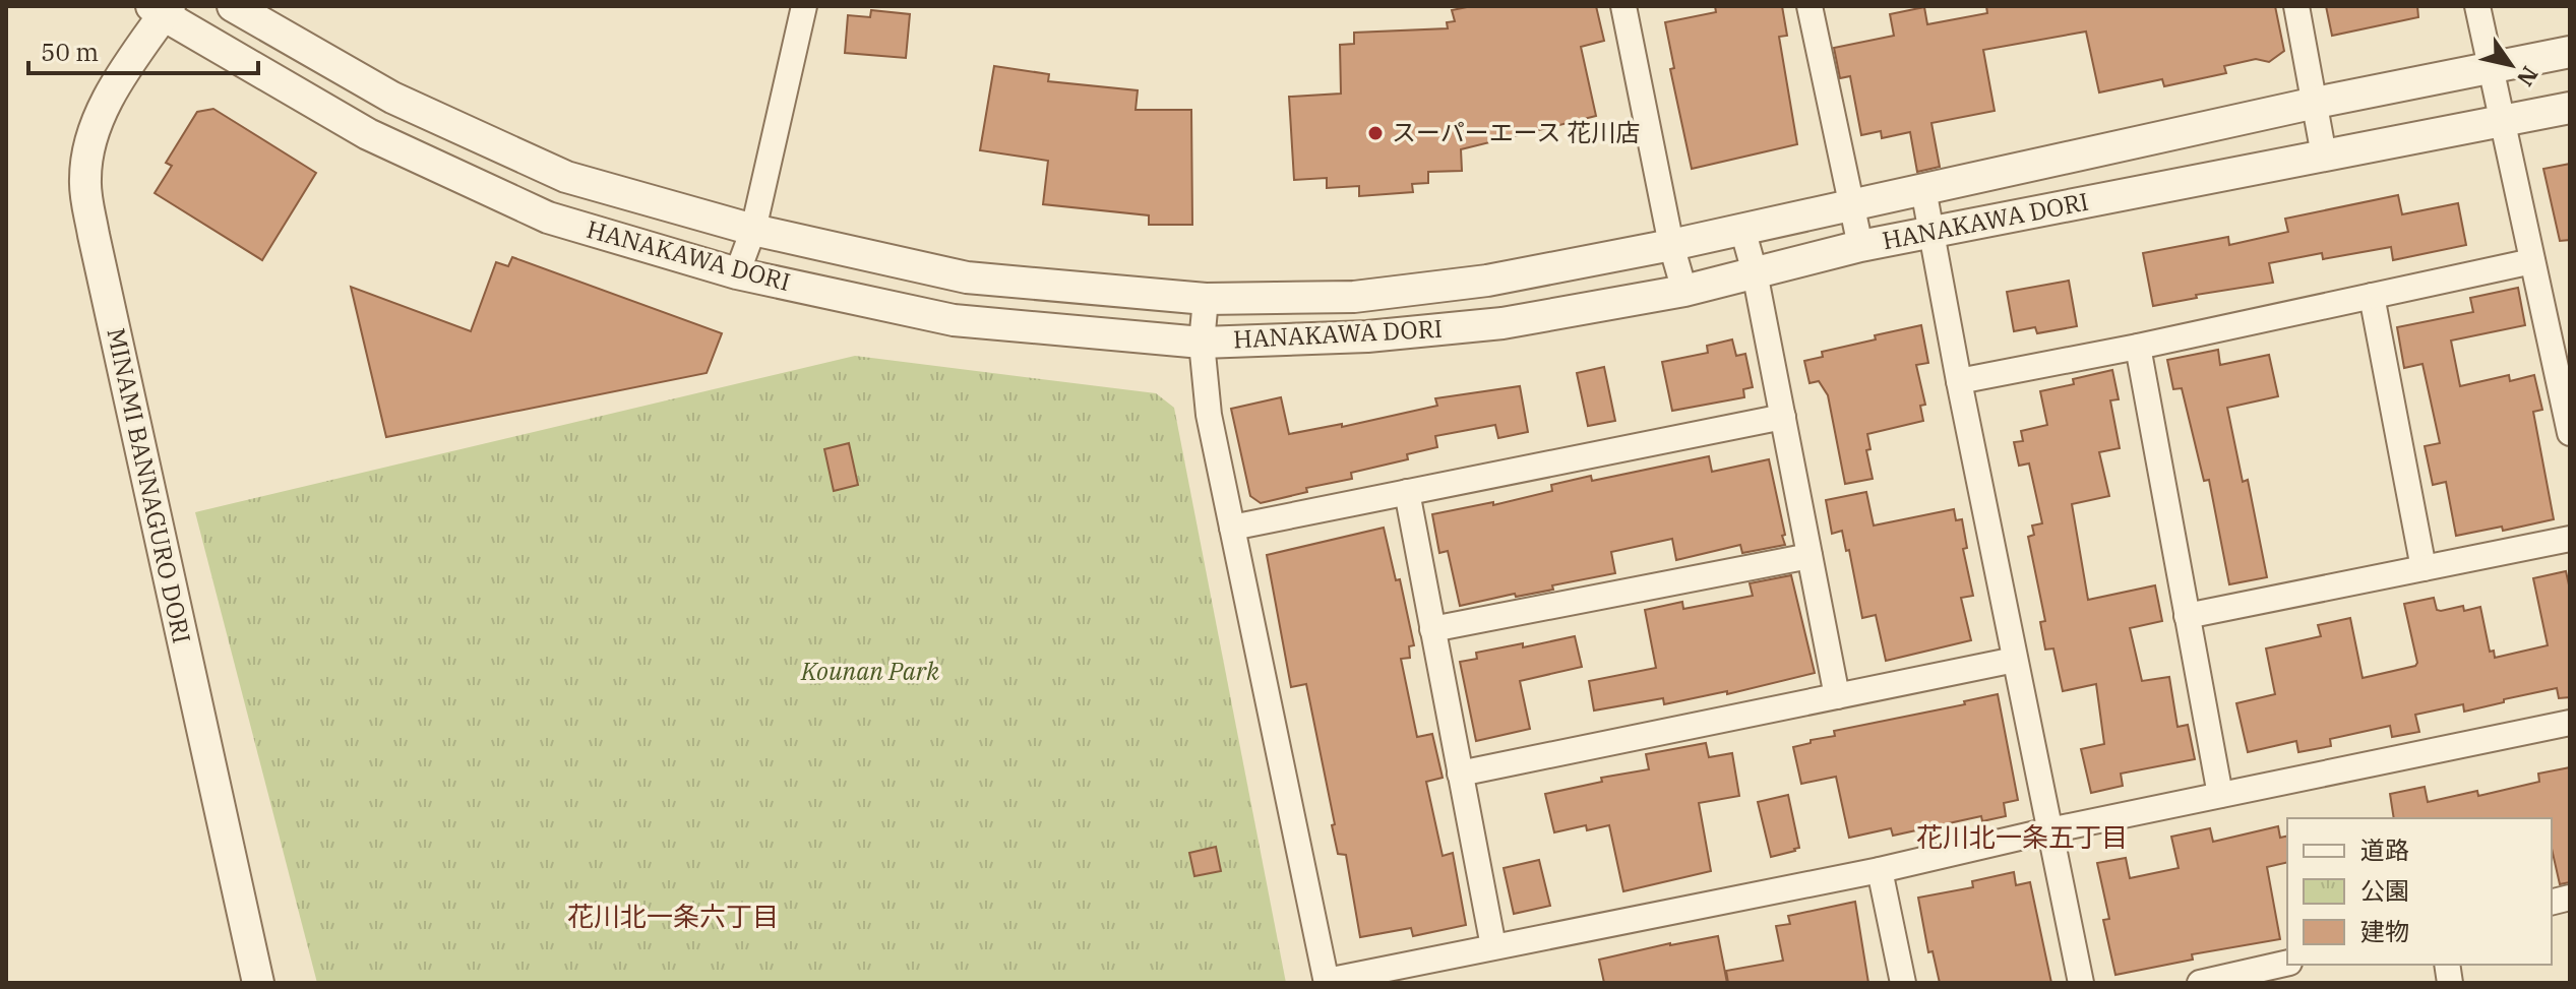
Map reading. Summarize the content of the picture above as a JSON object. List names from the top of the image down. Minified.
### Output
{"streets":{"street":["HANAKAWA DORI","MINAMI BANNAGURO DORI"]},"crossings":[["HANAKAWA DORI","MINAMI BANNAGURO DORI"]],"districts":["花川北一条五丁目","花川北一条六丁目"],"parks":["Kounan Park"],"places":["スーパーエース 花川店"],"legend":["道路","公園","建物"],"scale_bar":"50 m","north":"bottom right"}
